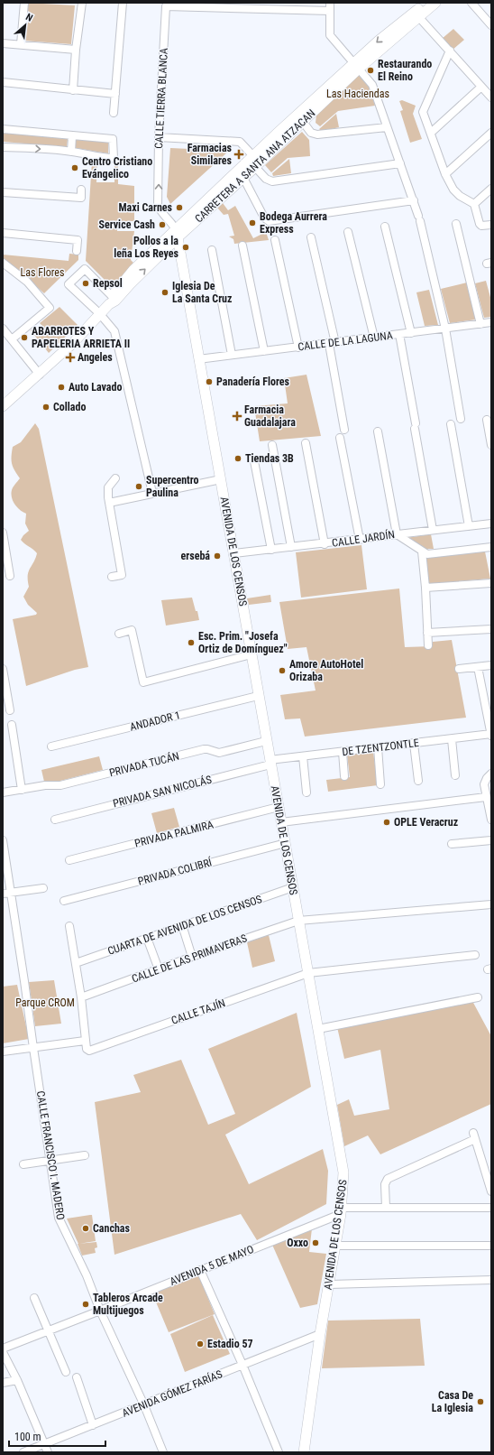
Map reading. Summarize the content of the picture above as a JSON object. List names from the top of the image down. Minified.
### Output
{"streets":{"street":["CALLE TIERRA BLANCA","CARRETERA A SANTA ANA ATZACAN","CALLE DE LA LAGUNA","CALLE JARDÍN","AVENIDA DE LOS CENSOS","ANDADOR 1","DE TZENTZONTLE","PRIVADA TUCÁN","PRIVADA SAN NICOLÁS","PRIVADA PALMIRA","PRIVADA COLIBRÍ","CUARTA DE AVENIDA DE LOS CENSOS","CALLE DE LAS PRIMAVERAS","CALLE TAJÍN","CALLE FRANCISCO I. MADERO","AVENIDA 5 DE MAYO","AVENIDA GÓMEZ FARÍAS"]},"crossings":[["CALLE TIERRA BLANCA","CARRETERA A SANTA ANA ATZACAN"],["CALLE TIERRA BLANCA","AVENIDA DE LOS CENSOS"],["CARRETERA A SANTA ANA ATZACAN","AVENIDA DE LOS CENSOS"],["CALLE DE LA LAGUNA","AVENIDA DE LOS CENSOS"],["CALLE JARDÍN","AVENIDA DE LOS CENSOS"],["AVENIDA DE LOS CENSOS","ANDADOR 1"],["AVENIDA DE LOS CENSOS","DE TZENTZONTLE"],["AVENIDA DE LOS CENSOS","PRIVADA TUCÁN"],["AVENIDA DE LOS CENSOS","PRIVADA SAN NICOLÁS"],["AVENIDA DE LOS CENSOS","PRIVADA PALMIRA"],["AVENIDA DE LOS CENSOS","PRIVADA COLIBRÍ"],["AVENIDA DE LOS CENSOS","CUARTA DE AVENIDA DE LOS CENSOS"],["AVENIDA DE LOS CENSOS","CALLE DE LAS PRIMAVERAS"],["AVENIDA DE LOS CENSOS","CALLE TAJÍN"],["AVENIDA DE LOS CENSOS","AVENIDA 5 DE MAYO"],["AVENIDA DE LOS CENSOS","AVENIDA GÓMEZ FARÍAS"],["DE TZENTZONTLE","PRIVADA SAN NICOLÁS"],["CALLE FRANCISCO I. MADERO","AVENIDA 5 DE MAYO"],["CALLE FRANCISCO I. MADERO","AVENIDA GÓMEZ FARÍAS"]],"parks":["Las Haciendas","Las Flores","Parque CROM"],"places":{"other":["Restaurando El Reino","Centro Cristiano Evángelico","Maxi Carnes","Bodega Aurrera Express","Service Cash","Pollos a la leña Los Reyes","Repsol","Iglesia De La Santa Cruz","ABARROTES Y PAPELERIA ARRIETA II","Panadería Flores","Auto Lavado","Collado","Tiendas 3B","Supercentro Paulina","ersebá","Esc. Prim. \"Josefa Ortiz de Domínguez\"","Amore AutoHotel Orizaba","OPLE Veracruz","Canchas","Oxxo","Tableros Arcade Multijuegos","Estadio 57","Casa De La Iglesia"],"health":["Farmacias Similares","Angeles","Farmacia Guadalajara"]},"scale_bar":"100 m","north":"top right"}
